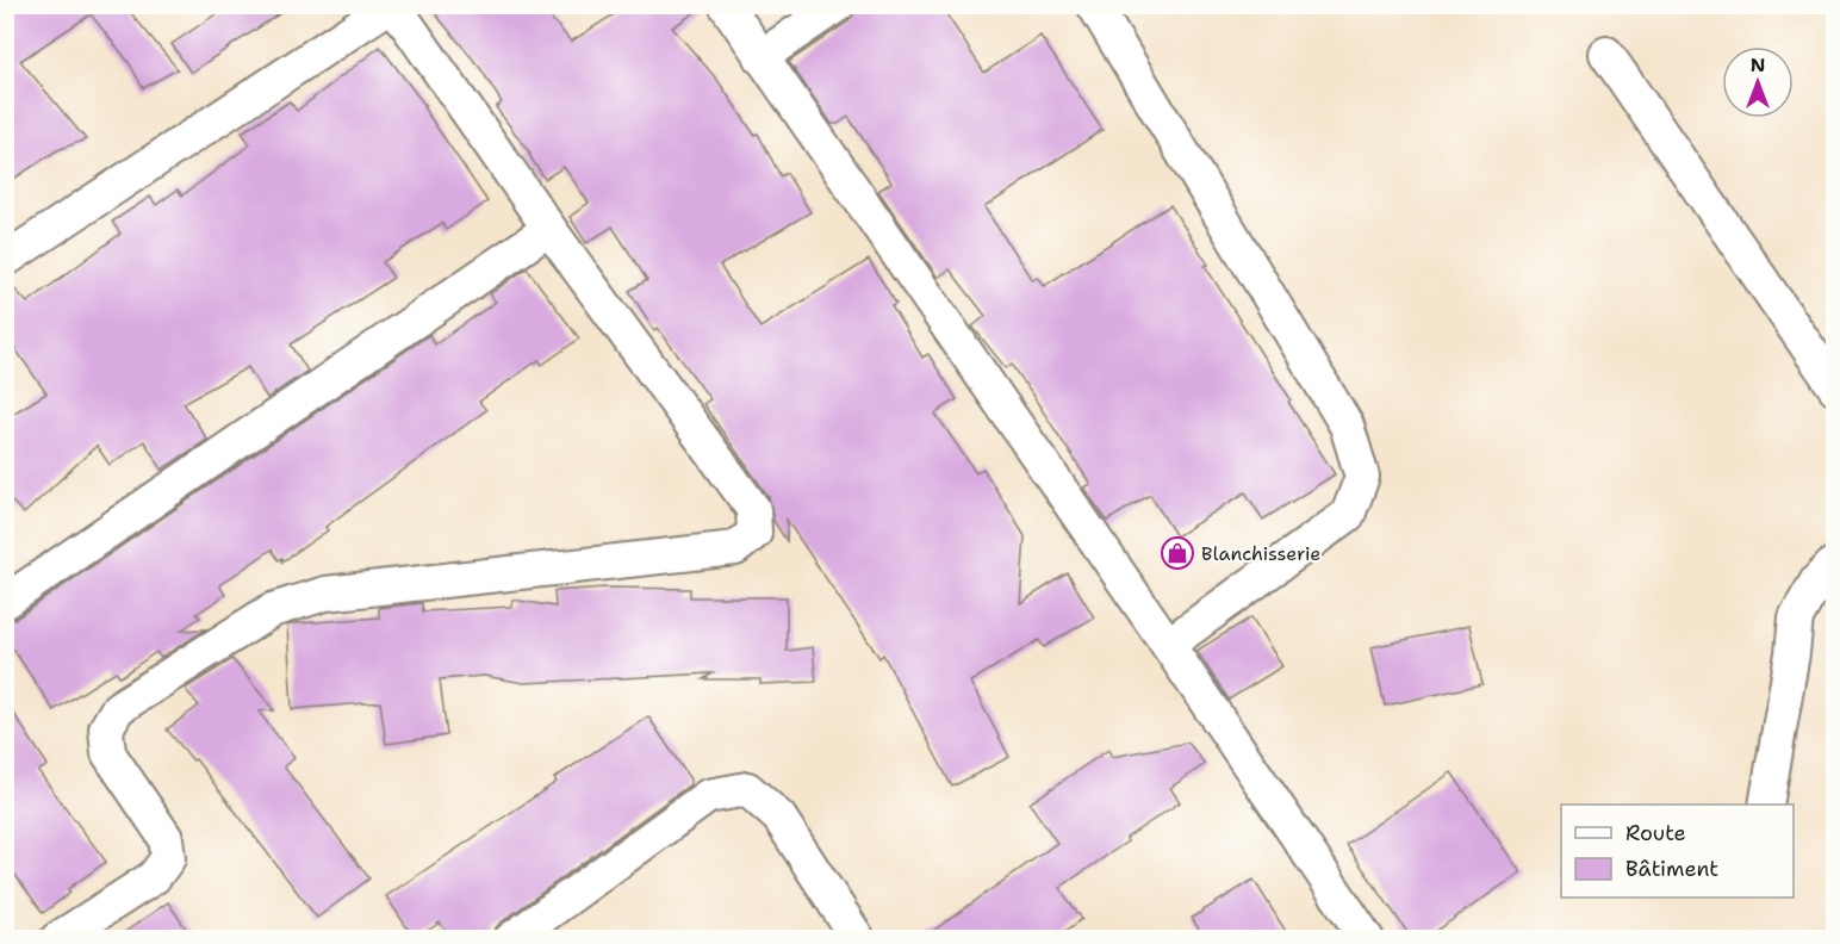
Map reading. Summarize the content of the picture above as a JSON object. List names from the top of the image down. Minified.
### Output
{"places":{"shop":["Blanchisserie"]},"legend":["Route","Bâtiment"],"north":"top"}
